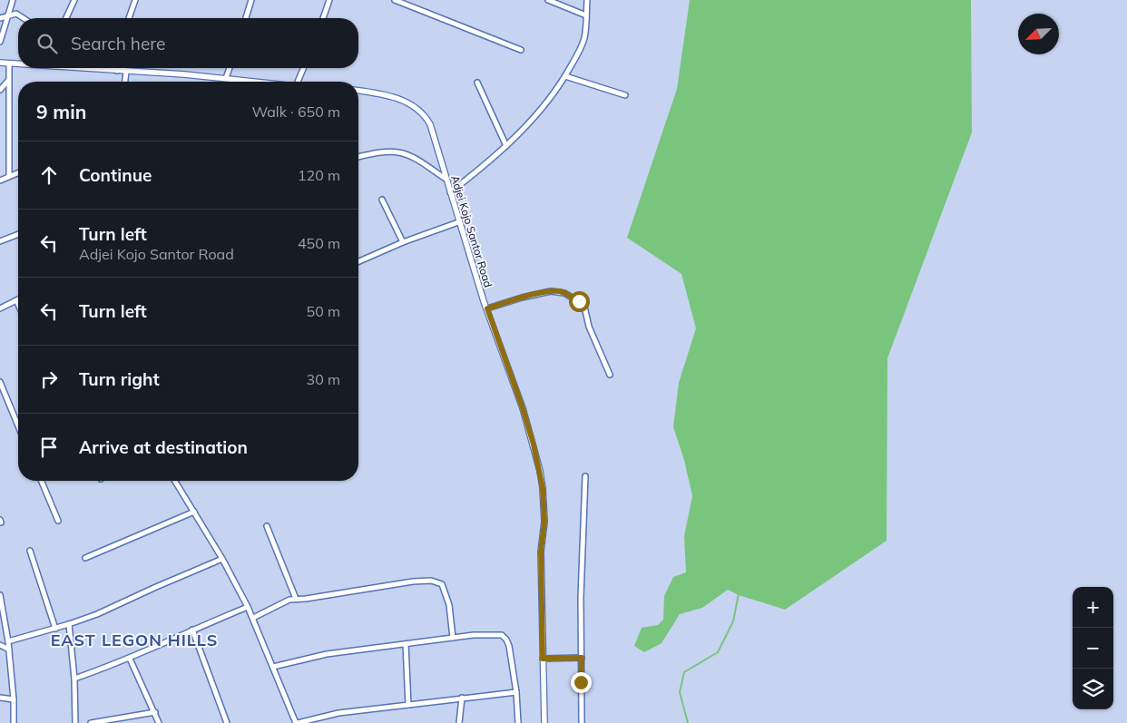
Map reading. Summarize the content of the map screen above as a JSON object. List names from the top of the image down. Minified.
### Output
{"streets":{"street":["Adjei Kojo Santor Road"]},"districts":["EAST LEGON HILLS"],"north":"bottom left","page":{"search":"Search here","heading":["9 min","Walk · 650 m"],"list":[["Continue","120 m"],["Turn left","Adjei Kojo Santor Road","450 m"],["Turn left","50 m"],["Turn right","30 m"],"Arrive at destination"],"map_buttons":["+","−"]}}
